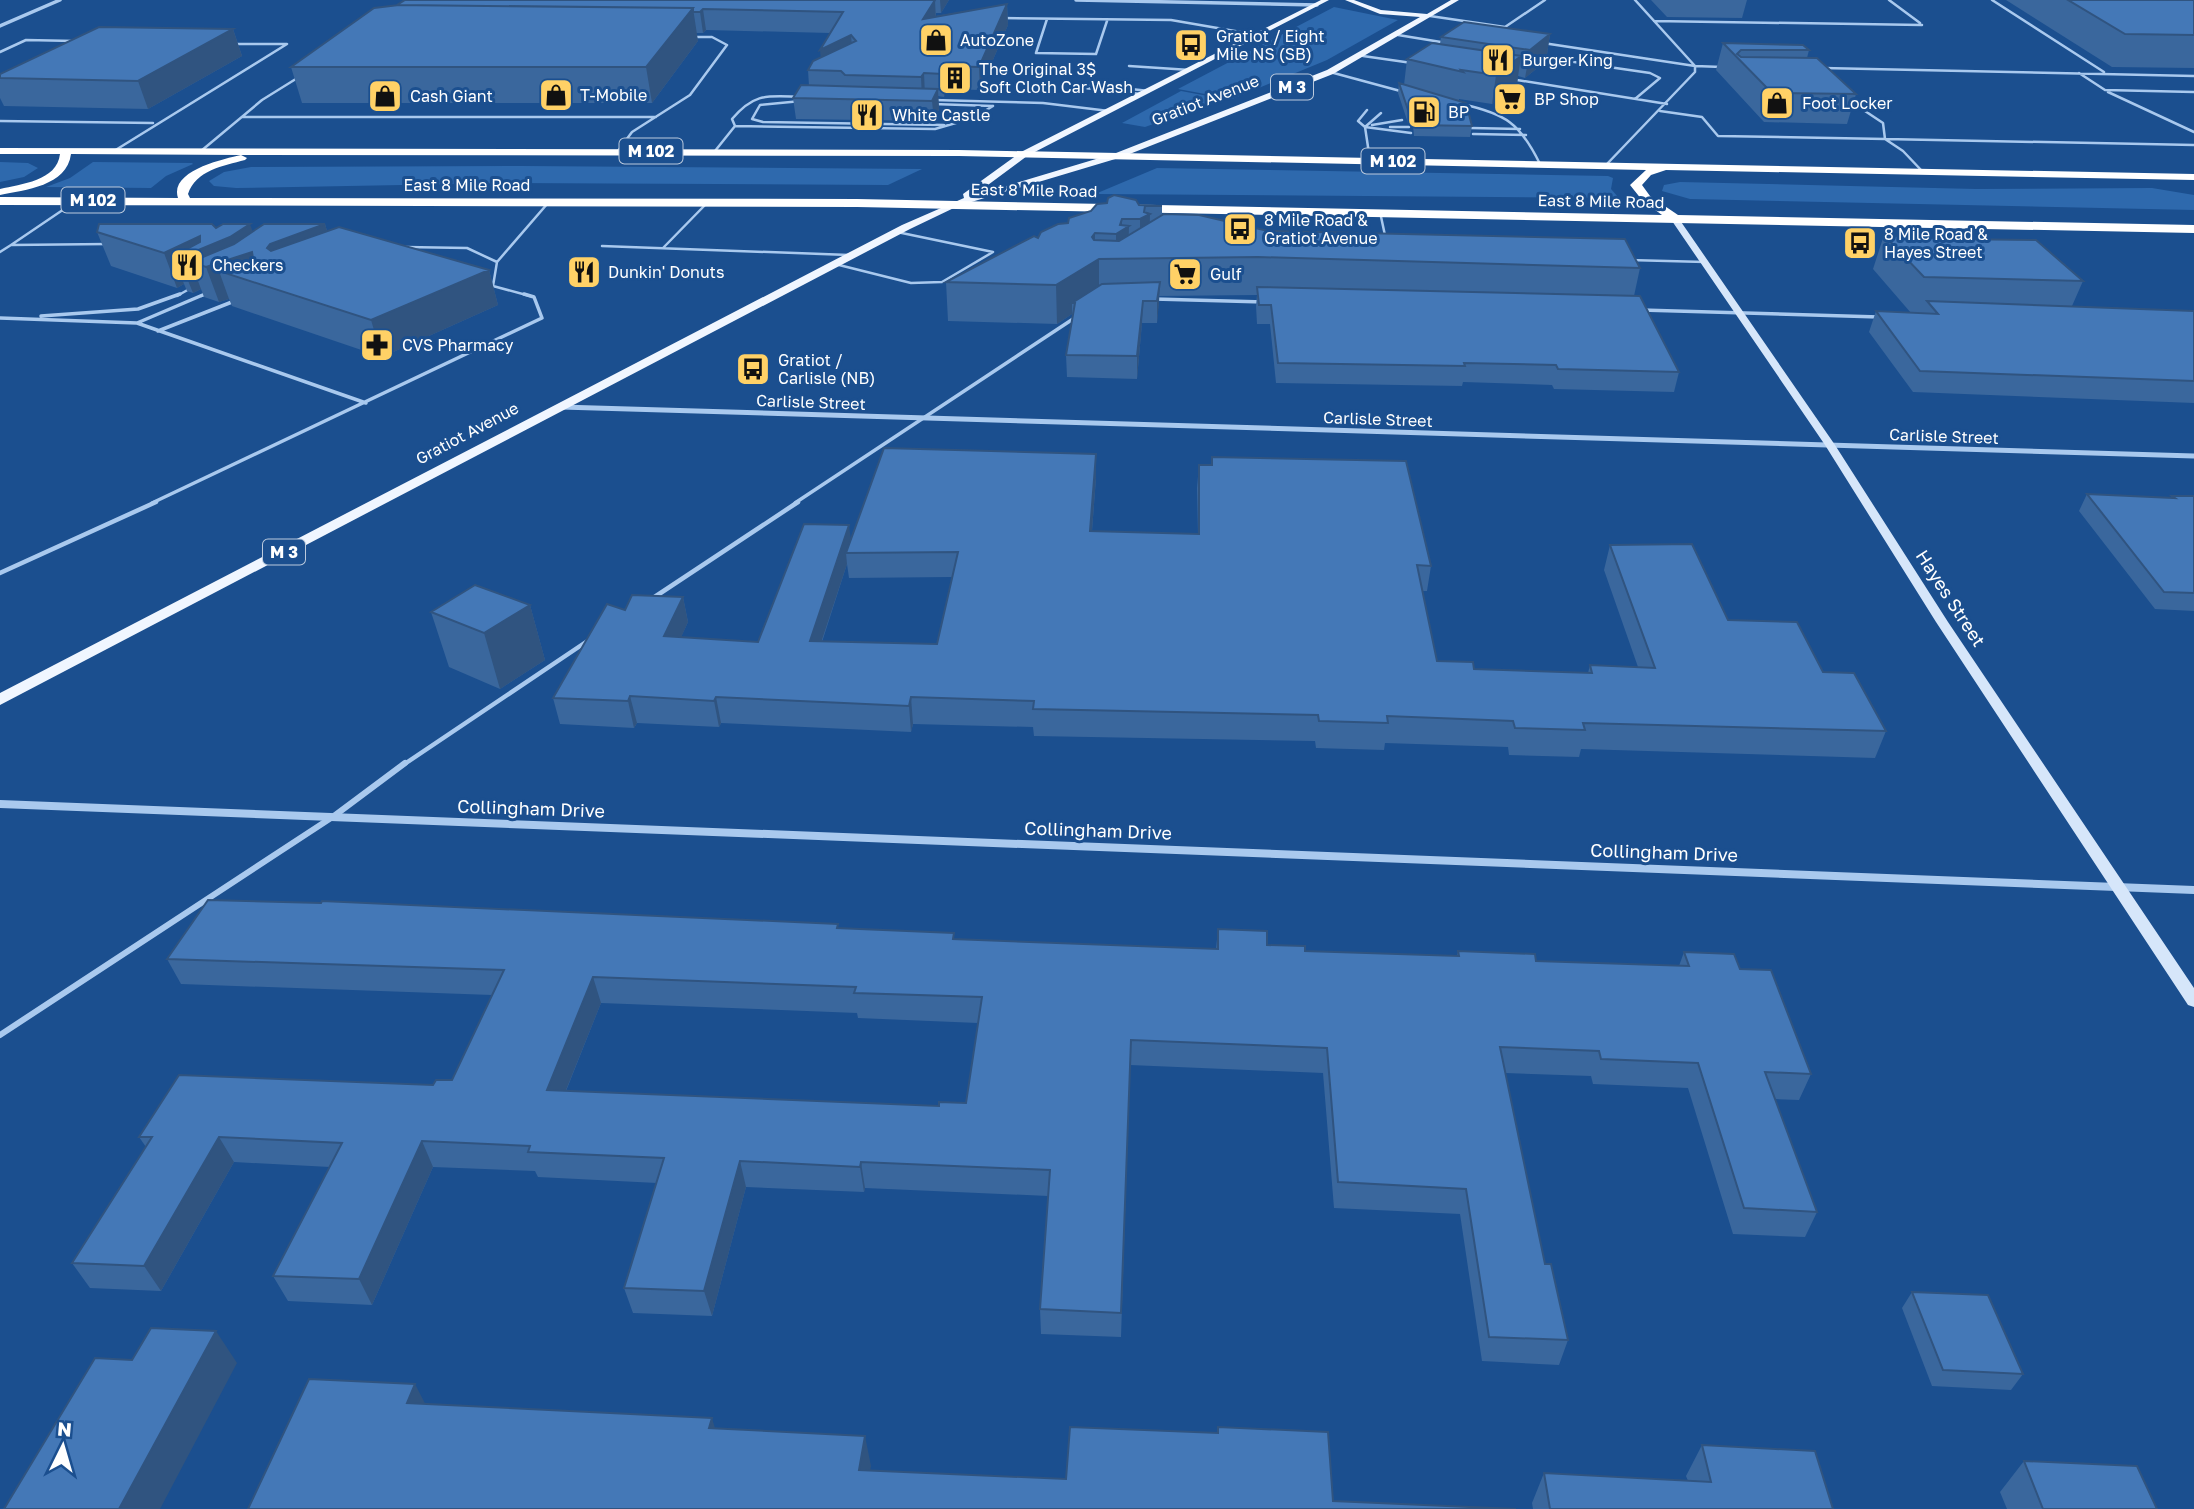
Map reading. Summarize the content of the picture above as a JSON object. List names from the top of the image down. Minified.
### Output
{"streets":{"highway":["M 102","East 8 Mile Road"],"main road":["M 3","Gratiot Avenue"],"street":["Carlisle Street","Hayes Street","Collingham Drive"]},"crossings":[["Gratiot Avenue","East 8 Mile Road"],["Gratiot Avenue","Carlisle Street"],["East 8 Mile Road","Hayes Street"],["Carlisle Street","Hayes Street"],["Hayes Street","Collingham Drive"]],"places":{"shop":["AutoZone","T-Mobile","Cash Giant","Foot Locker"],"bus stop":["Gratiot / Eight Mile NS (SB)","8 Mile Road & Gratiot Avenue","8 Mile Road & Hayes Street","Gratiot / Carlisle (NB)"],"restaurant":["Burger King","White Castle","Checkers","Dunkin' Donuts"],"building":["The Original 3$ Soft Cloth Car Wash"],"supermarket":["BP Shop","Gulf"],"fuel station":["BP"],"pharmacy":["CVS Pharmacy"]},"north":"top"}
